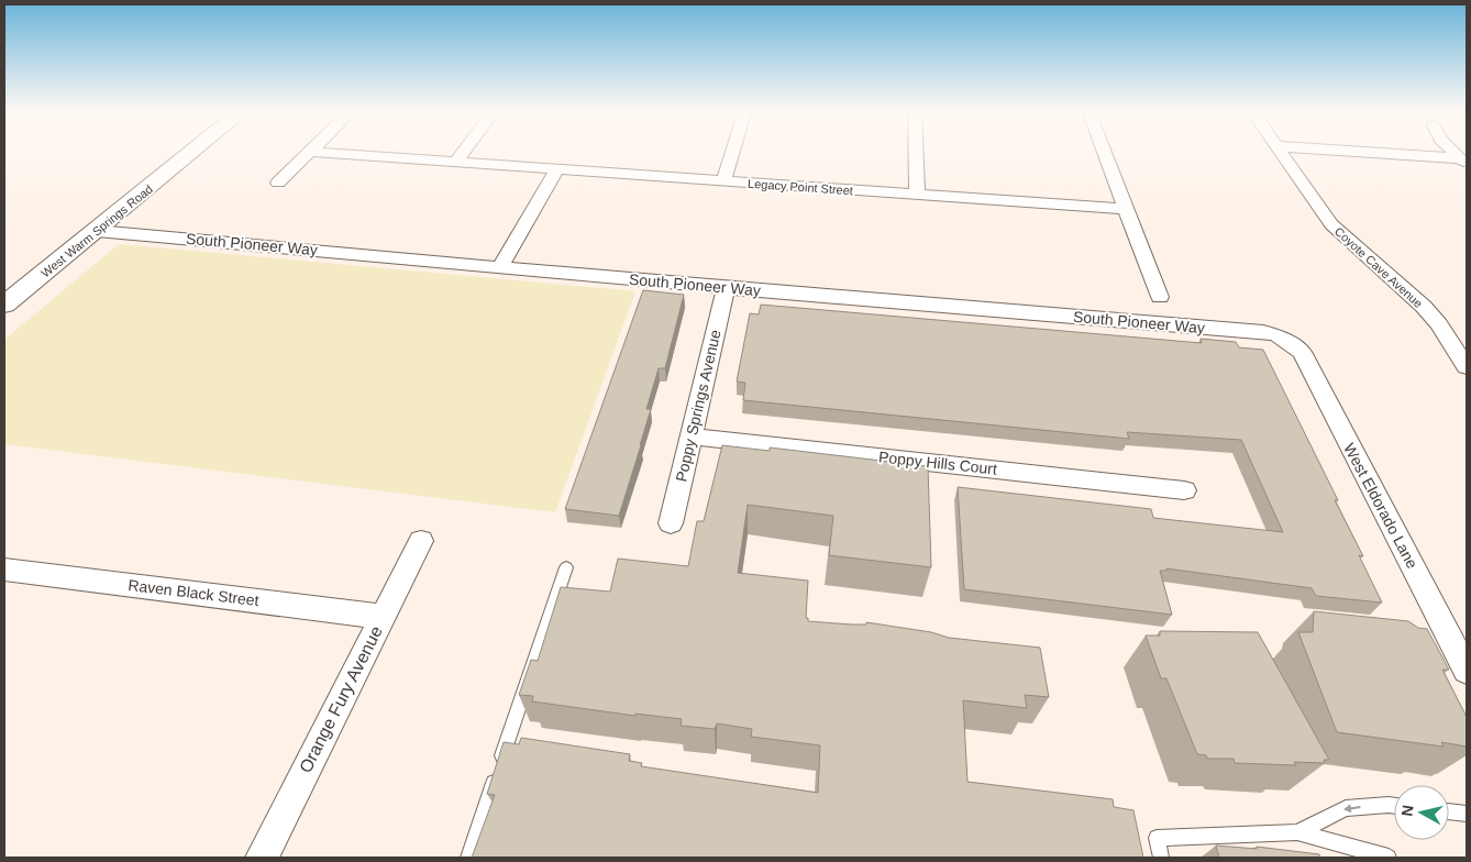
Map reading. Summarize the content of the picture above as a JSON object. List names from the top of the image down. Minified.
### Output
{"streets":{"main road":["West Warm Springs Road"],"street":["Legacy Point Street","South Pioneer Way","Coyote Cave Avenue","Poppy Springs Avenue","Poppy Hills Court","West Eldorado Lane","Raven Black Street","Orange Fury Avenue"]},"crossings":[["West Warm Springs Road","South Pioneer Way"],["South Pioneer Way","Poppy Springs Avenue"],["South Pioneer Way","West Eldorado Lane"],["Poppy Springs Avenue","Poppy Hills Court"],["Raven Black Street","Orange Fury Avenue"]],"north":"left"}
